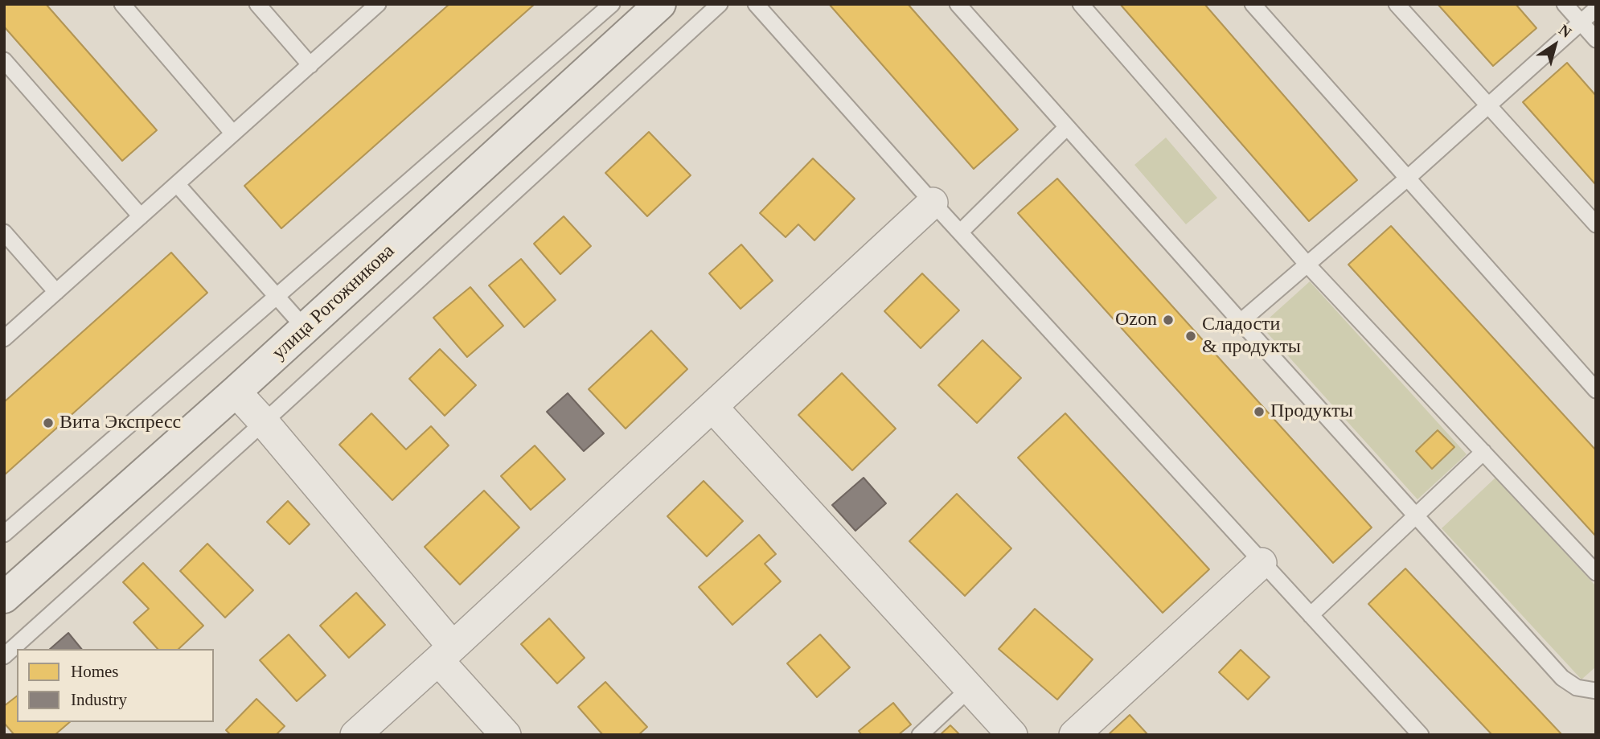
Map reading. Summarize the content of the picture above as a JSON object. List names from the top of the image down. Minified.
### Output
{"streets":{"street":["улица Рогожникова"]},"places":["Ozon","Сладости & продукты","Продукты","Вита Экспресс"],"legend":["Homes","Industry"],"north":"top right"}
